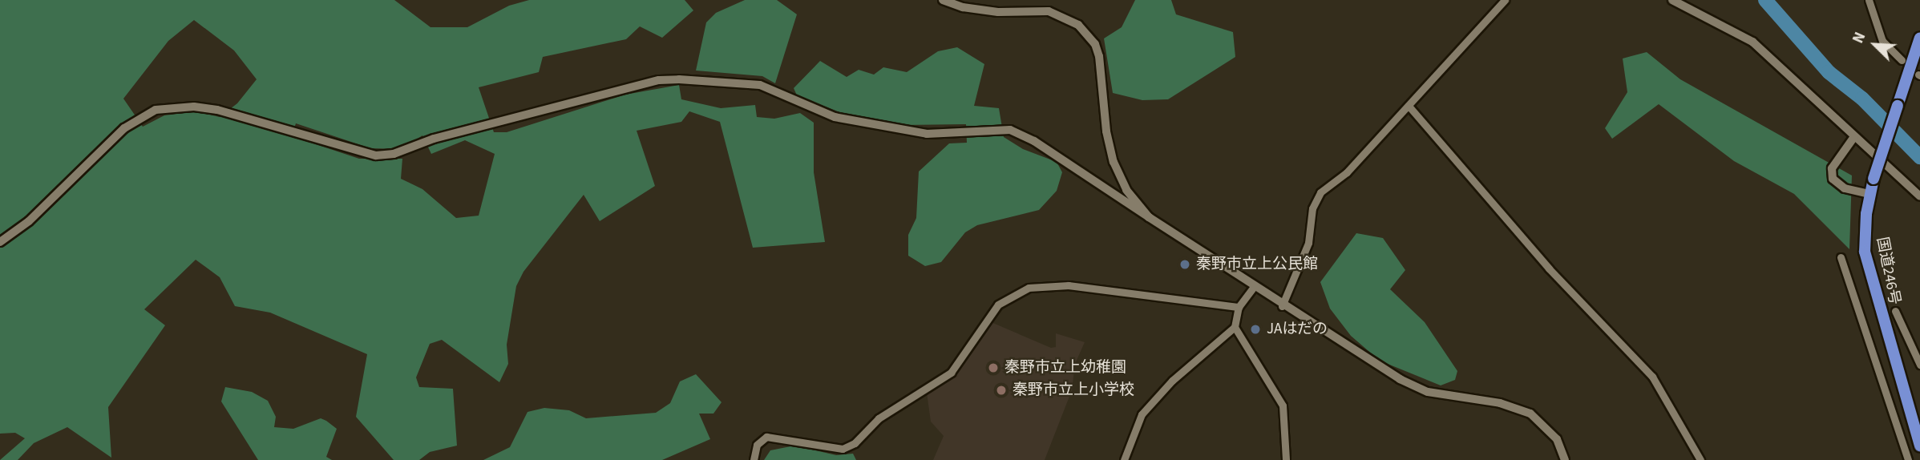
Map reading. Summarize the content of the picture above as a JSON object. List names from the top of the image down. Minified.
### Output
{"streets":{"highway":["国道246号"]},"places":["秦野市立上公民館","JAはだの","秦野市立上幼稚園","秦野市立上小学校"],"north":"top left"}
